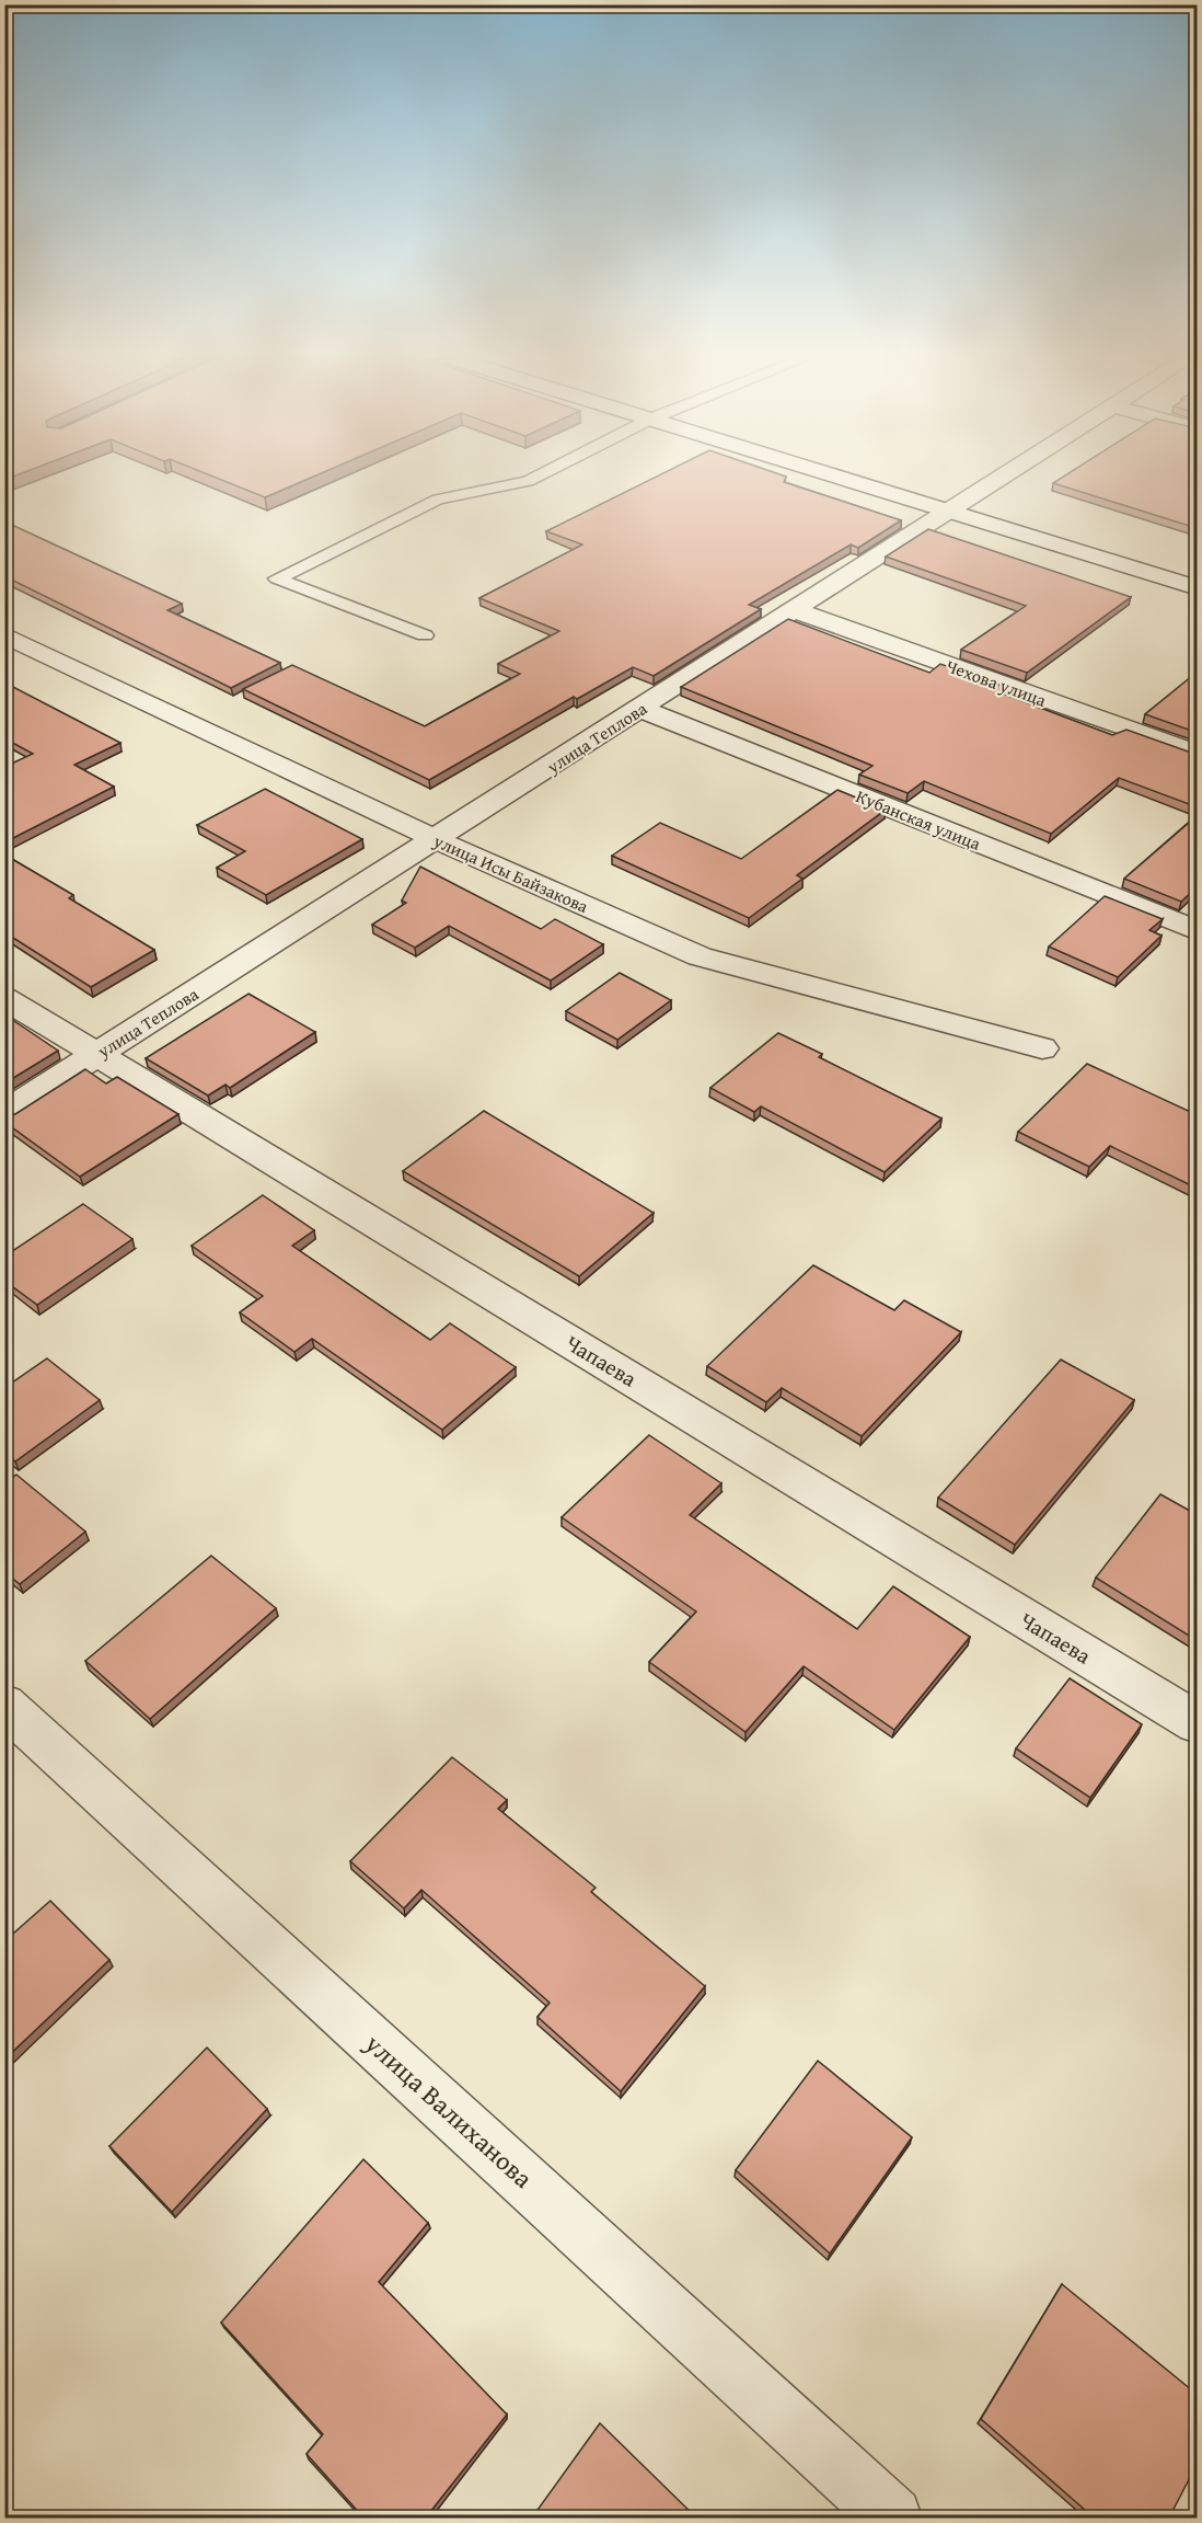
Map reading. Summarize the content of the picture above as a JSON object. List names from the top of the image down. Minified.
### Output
{"streets":{"street":["Чехова улица","улица Теплова","Кубанская улица","улица Исы Байзакова","Чапаева","улица Валиханова"]},"crossings":[["Чехова улица","улица Теплова"],["улица Теплова","Кубанская улица"],["улица Теплова","улица Исы Байзакова"],["улица Теплова","Чапаева"]]}
